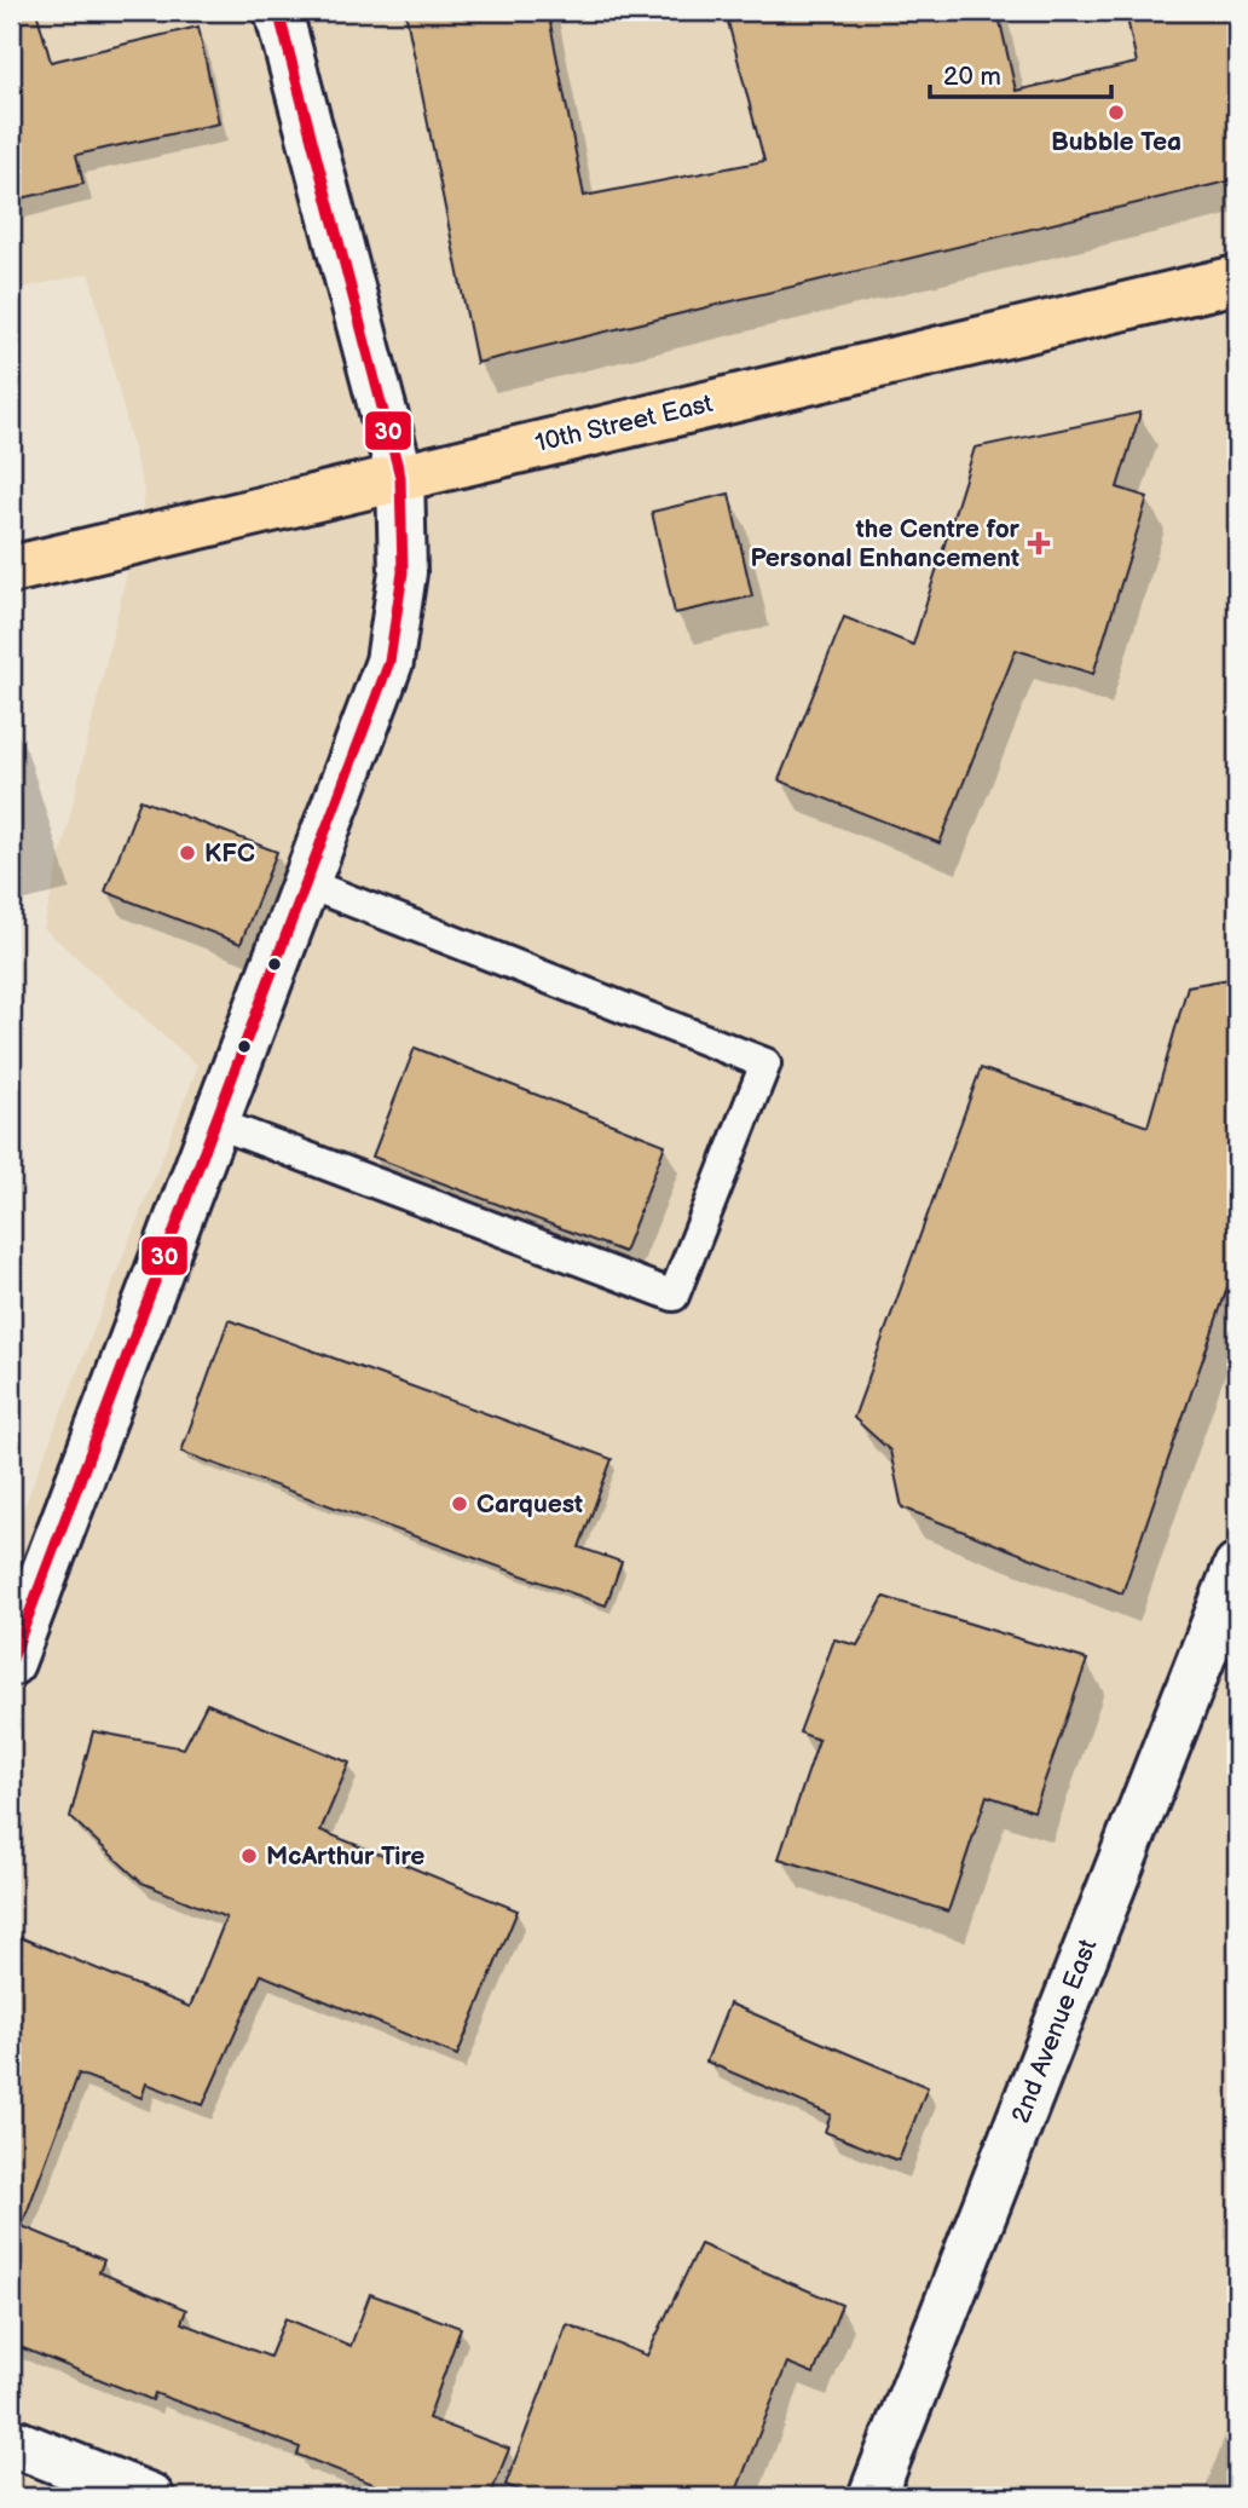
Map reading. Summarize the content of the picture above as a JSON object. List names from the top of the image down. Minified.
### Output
{"streets":{"main road":["10th Street East","2nd Avenue East"]},"places":{"other":["Bubble Tea","KFC","Carquest","McArthur Tire"],"health":["the Centre for Personal Enhancement"]},"lines":["transit line 30"],"scale_bar":"20 m"}
